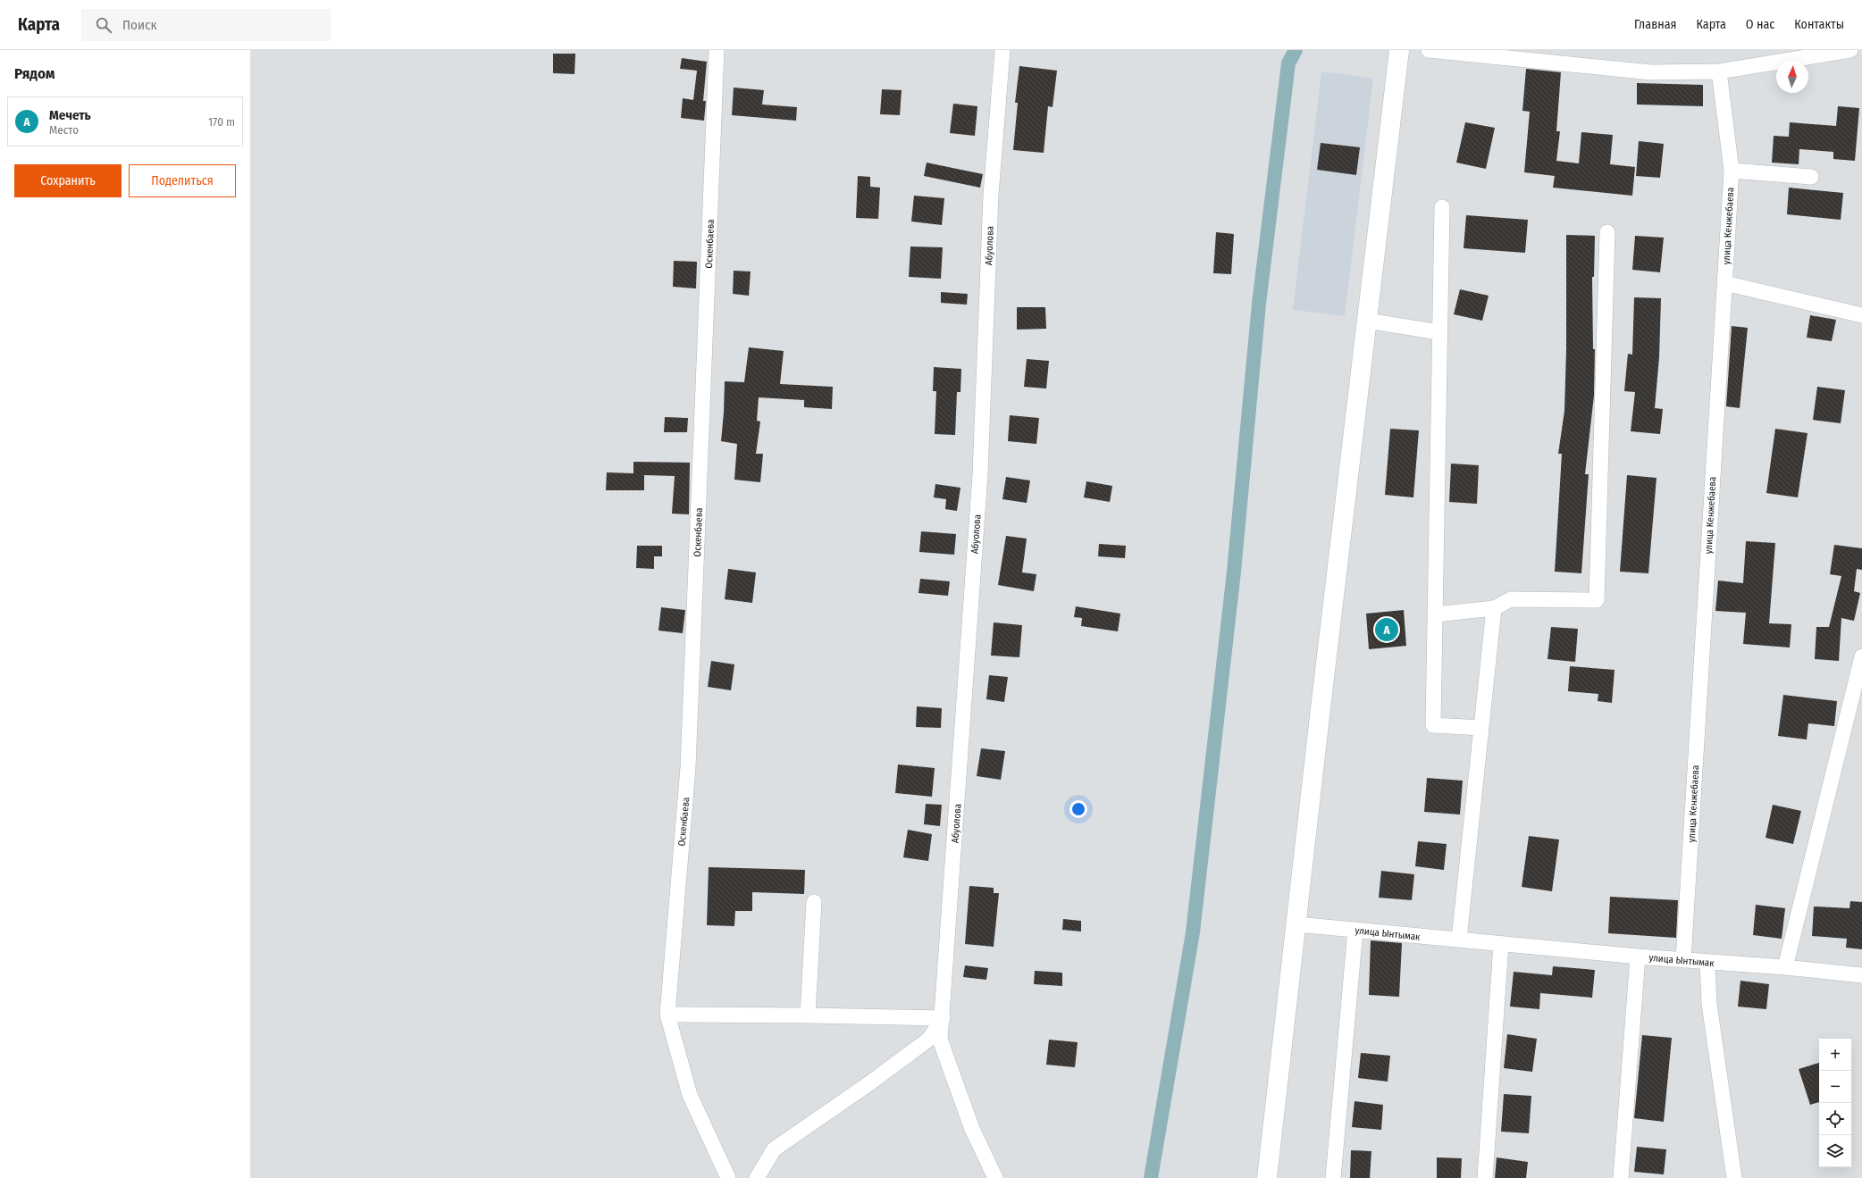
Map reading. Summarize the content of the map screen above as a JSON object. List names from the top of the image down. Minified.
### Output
{"streets":{"street":["улица Кенжебаева","Оскенбаева","Абуолова","улица Ынтымак"]},"crossings":[["улица Кенжебаева","улица Ынтымак"]],"north":"top","page":{"header":"Карта","search":"Поиск","nav":["Главная","Карта","О нас","Контакты"],"heading":"Рядом","list":[{"mark":"A","name":"Мечеть","note":"Место","value":"170 m"}],"buttons":["Сохранить","Поделиться"],"pins":"A","map_buttons":["+","−"]}}
